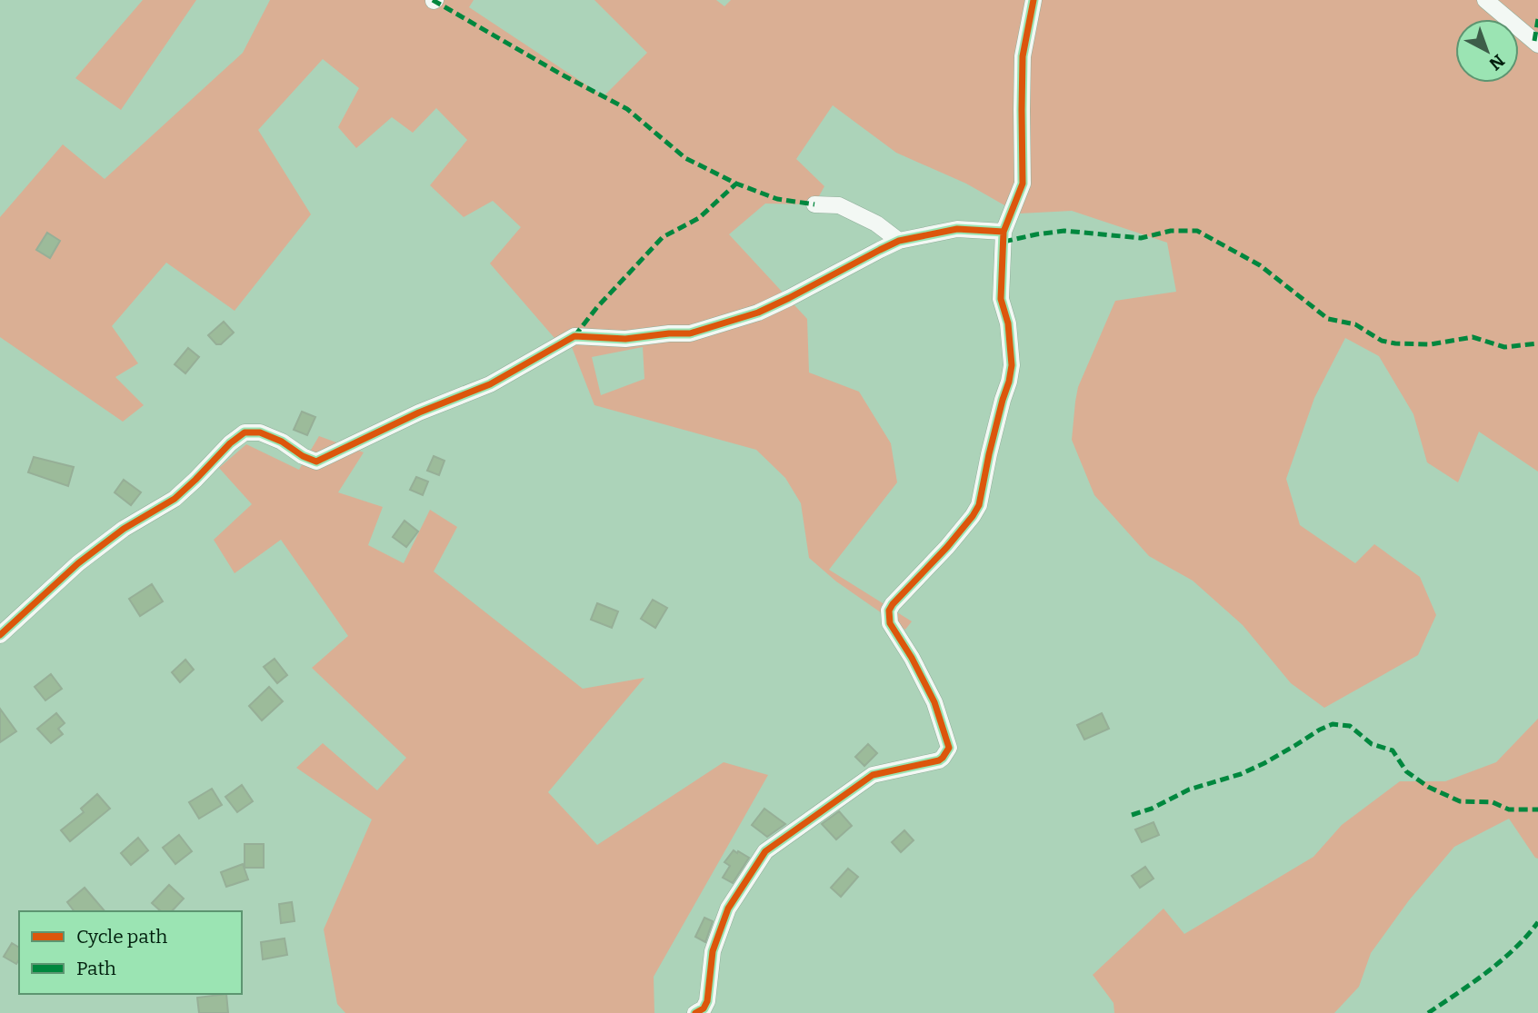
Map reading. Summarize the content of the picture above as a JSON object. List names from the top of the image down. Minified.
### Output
{"legend":["Cycle path","Path"],"north":"bottom right"}
